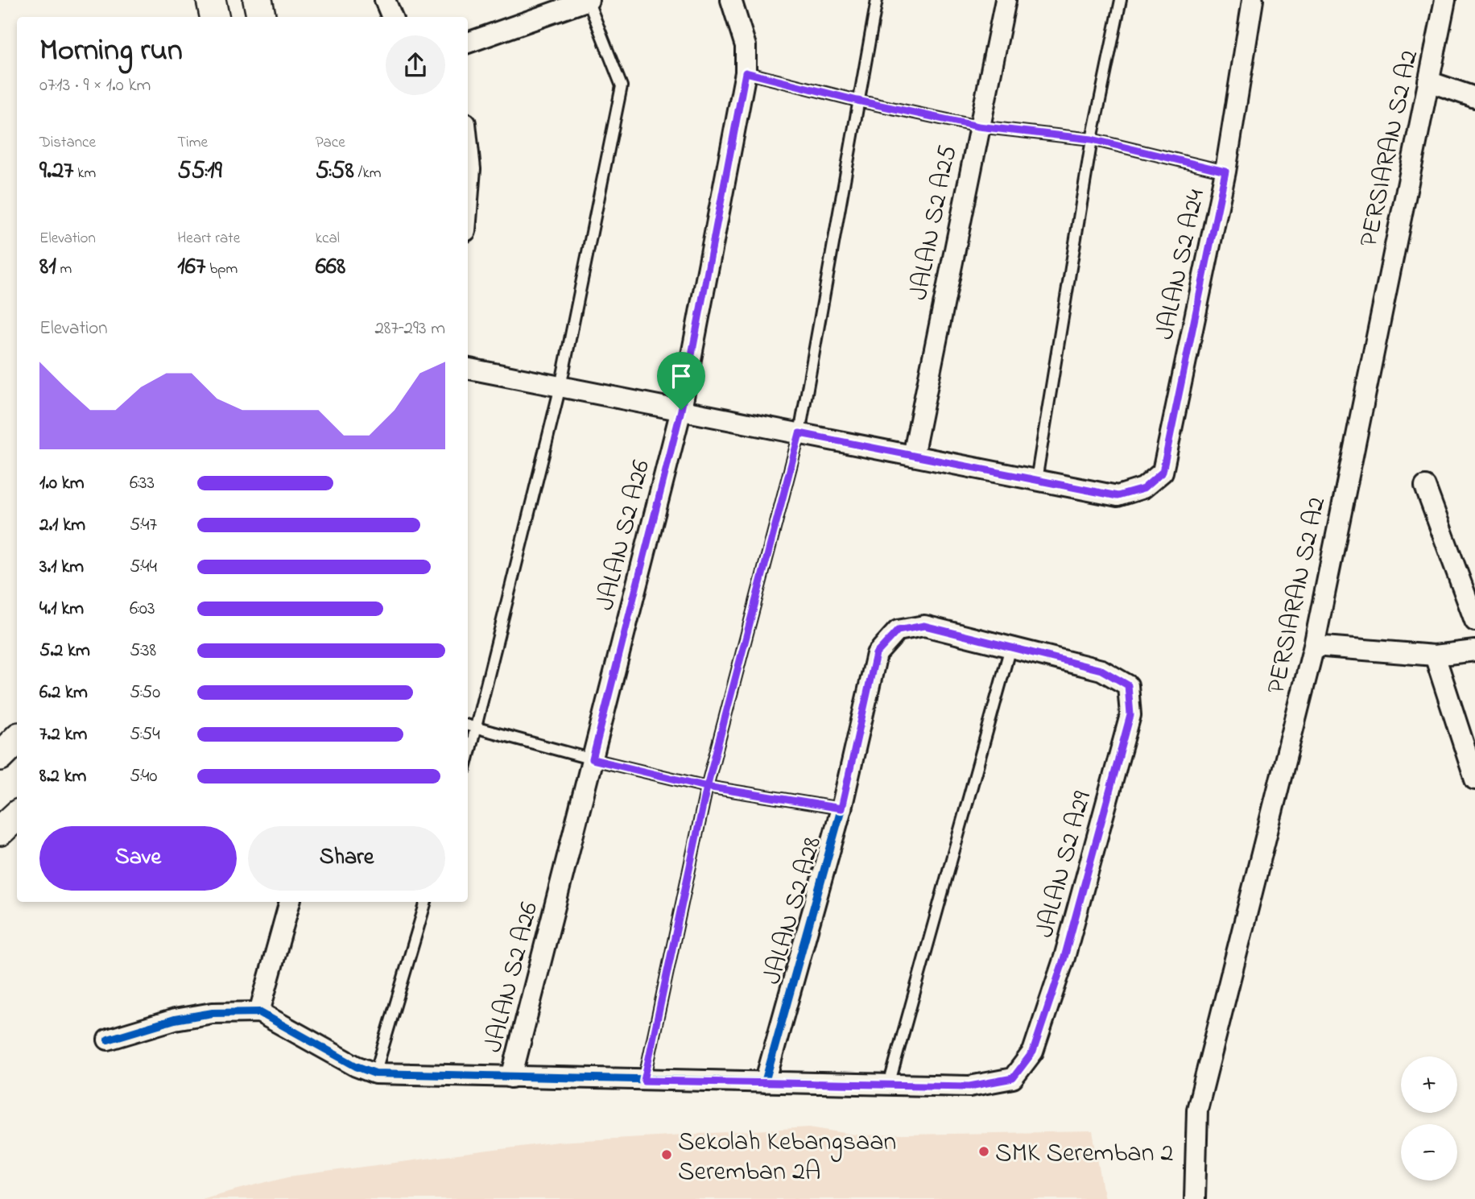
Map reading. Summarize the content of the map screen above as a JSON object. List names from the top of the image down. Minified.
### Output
{"streets":{"street":["PERSIARAN S2 A2","JALAN S2 A25","JALAN S2 A24","JALAN S2 A26","JALAN S2 A29","JALAN S2 A28"]},"crossings":[["JALAN S2 A29","JALAN S2 A28"]],"places":["SMK Seremban 2","Sekolah Kebangsaan Seremban 2A"],"page":{"heading":["Morning run","07:13 · 9 × 1.0 km"],"stats":[["Distance","9.27 km"],["Time","55:19"],["Pace","5:58 /km"],["Elevation","81 m"],["Heart rate","167 bpm"],["kcal","668"]],"chart":["Elevation","287–293 m"],"list":[{"name":"1.0 km","note":"6:33"},{"name":"2.1 km","note":"5:47"},{"name":"3.1 km","note":"5:44"},{"name":"4.1 km","note":"6:03"},{"name":"5.2 km","note":"5:38"},{"name":"6.2 km","note":"5:50"},{"name":"7.2 km","note":"5:54"},{"name":"8.2 km","note":"5:40"}],"buttons":["Save","Share"],"map_buttons":["+","−"]}}
